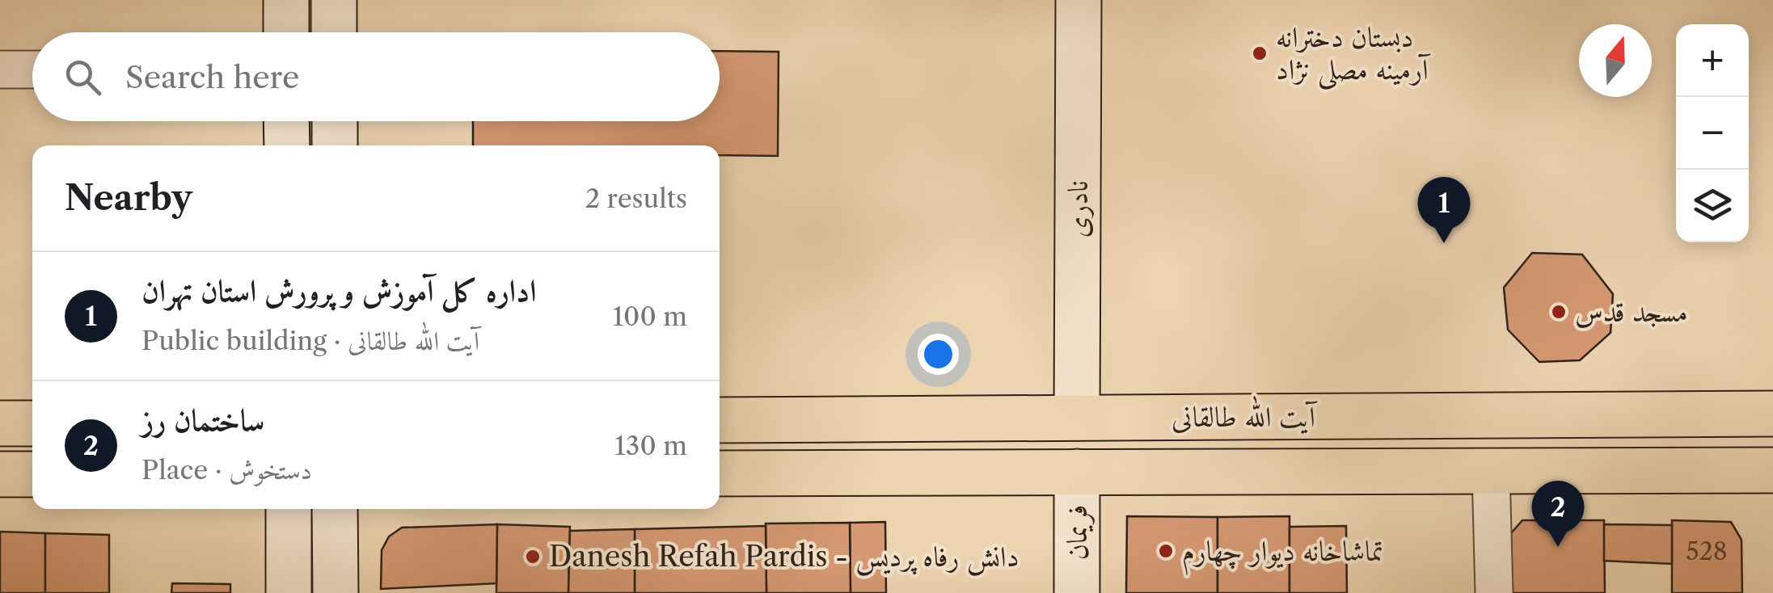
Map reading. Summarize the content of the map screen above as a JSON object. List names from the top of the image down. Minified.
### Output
{"streets":{"main road":["آیت الله طالقانی"],"street":["نادری","فریمان"]},"crossings":[["نادری","آیت الله طالقانی"],["آیت الله طالقانی","فریمان"]],"places":["دبستان دخترانه آرمینه مصلی نژاد","مسجد قدس","تماشاخانه دیوار چهارم","Danesh Refah Pardis - دانش رفاه پردیس"],"house_numbers":["528"],"north":"top","page":{"map_buttons":["+","−"],"search":"Search here","heading":["Nearby","2 results"],"pins":["1","2"],"list":[{"mark":"1","name":"اداره کل آموزش و پرورش استان تهران","note":"Public building · آیت الله طالقانی","value":"100 m"},{"mark":"2","name":"ساختمان رز","note":"Place · دستخوش","value":"130 m"}]}}
